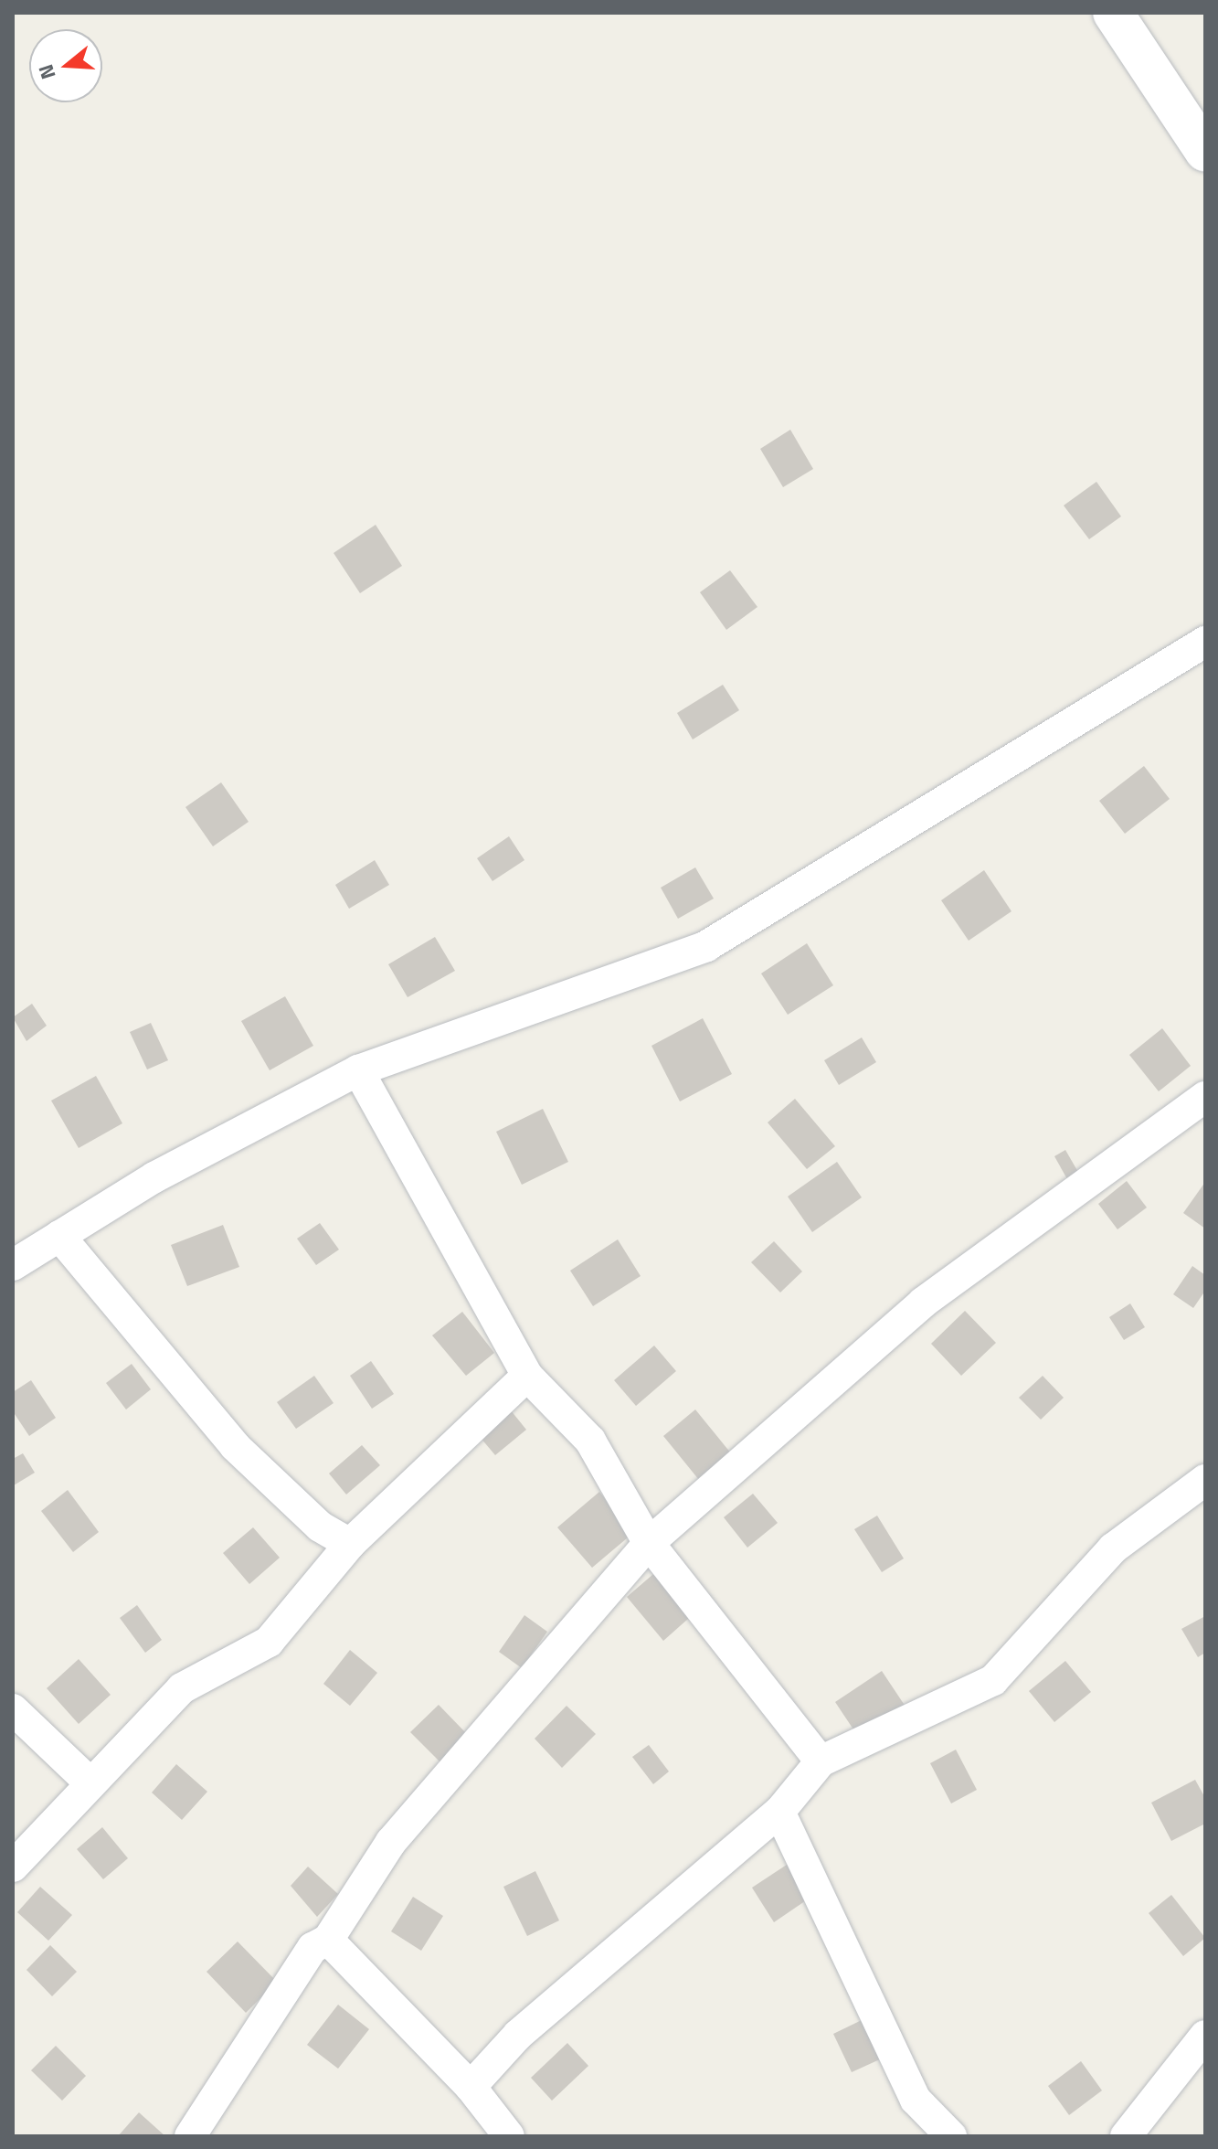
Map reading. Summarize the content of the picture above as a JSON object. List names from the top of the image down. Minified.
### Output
{"north":"left"}
